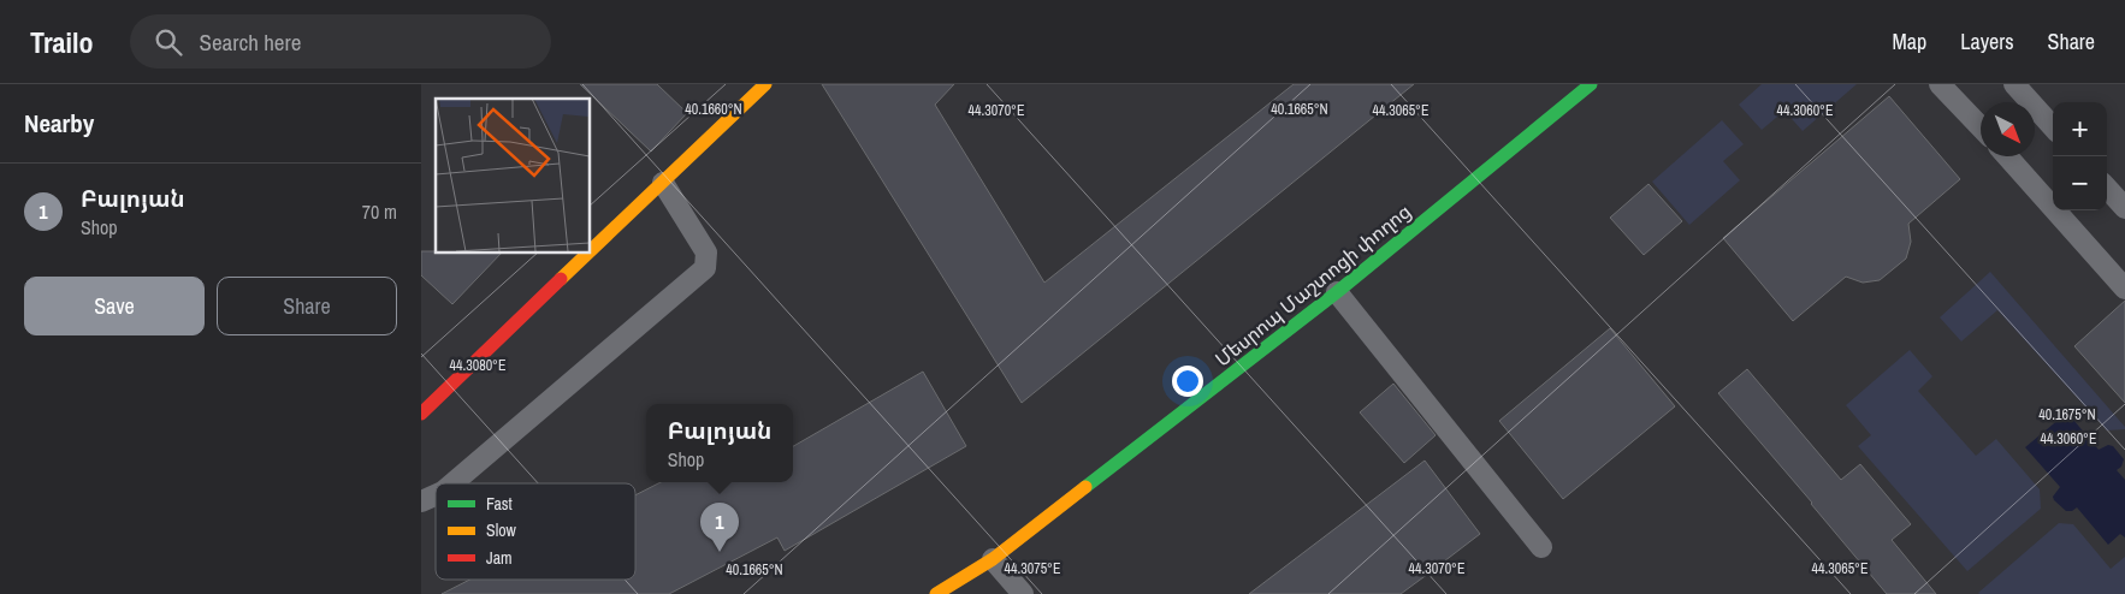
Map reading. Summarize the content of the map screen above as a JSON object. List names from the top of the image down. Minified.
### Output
{"streets":{"main road":["Մեսրոպ Մաշտոցի փողոց"]},"legend":["Fast","Slow","Jam"],"north":"bottom right","page":{"header":"Trailo","search":"Search here","nav":["Map","Layers","Share"],"heading":"Nearby","map_buttons":["+","−"],"list":[{"mark":"1","name":"Բալոյան","note":"Shop","value":"70 m"}],"buttons":["Save","Share"],"popup":["Բալոյան","Shop"],"pins":"1"},"coordinates":["40.1660°N","40.1665°N","44.3070°E","44.3065°E","44.3060°E","44.3080°E","40.1675°N","44.3075°E"]}
